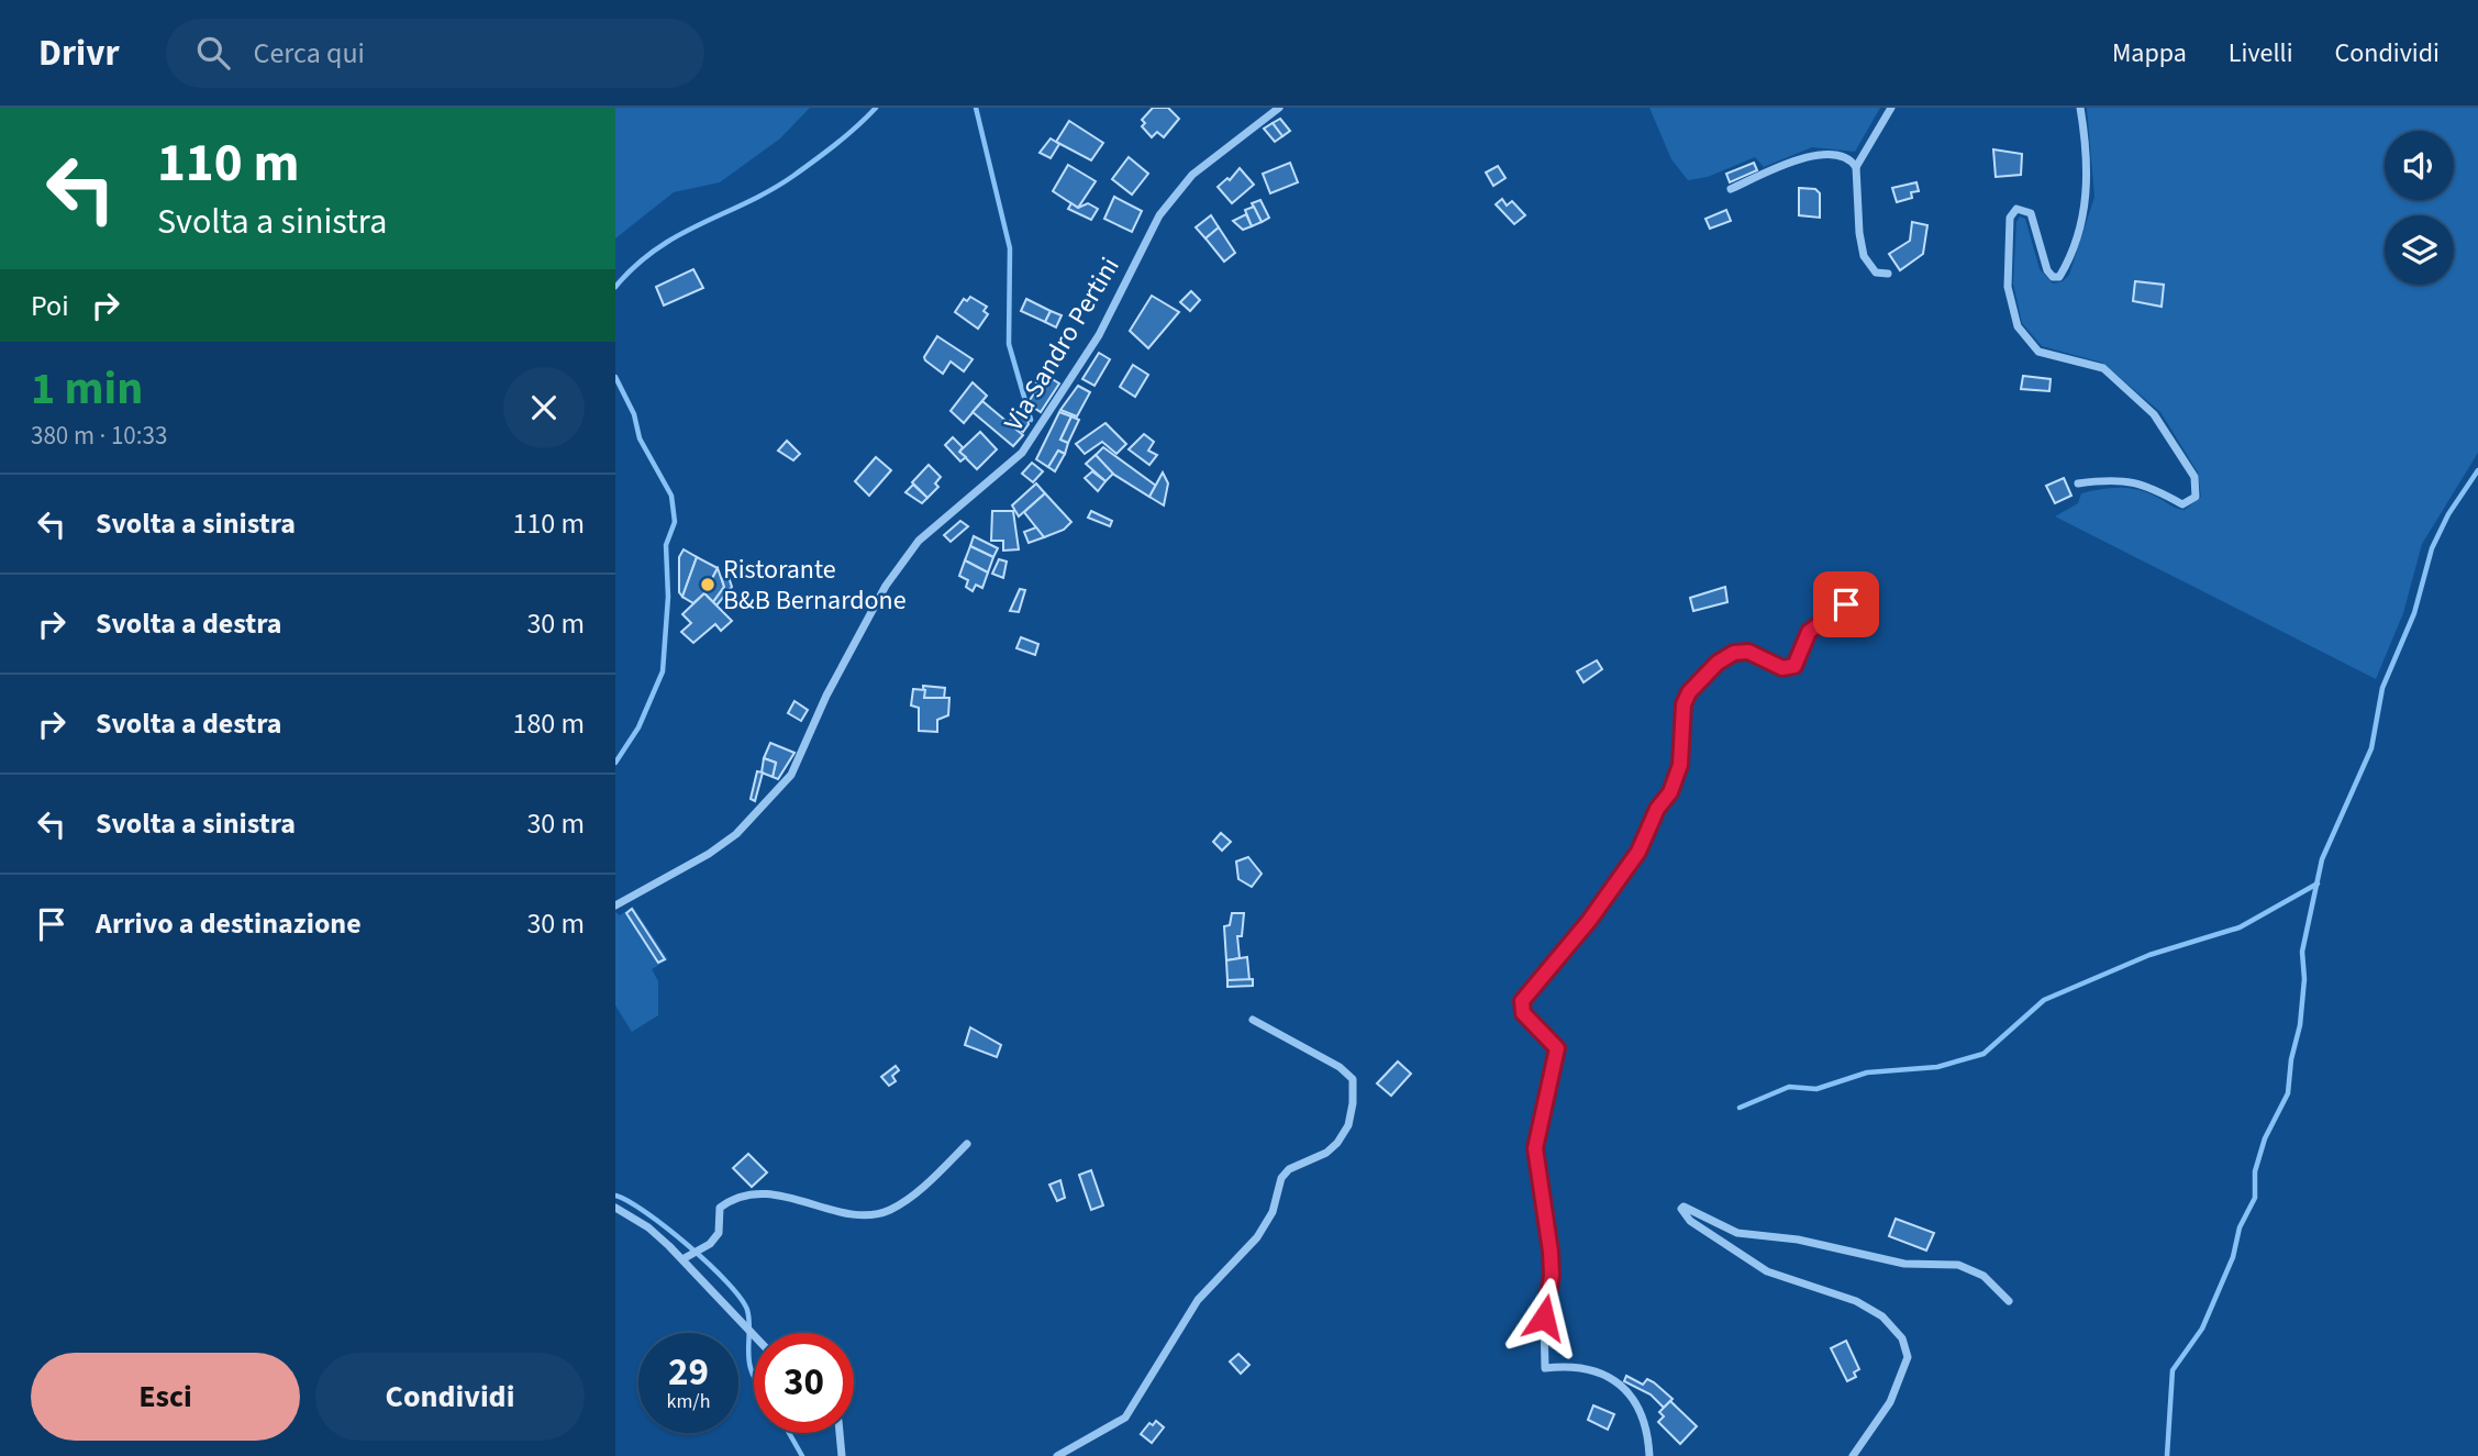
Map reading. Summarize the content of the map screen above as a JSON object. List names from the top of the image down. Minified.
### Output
{"streets":{"street":["Via Sandro Pertini"]},"places":["Ristorante B&B Bernardone"],"page":{"header":"Drivr","search":"Cerca qui","nav":["Mappa","Livelli","Condividi"],"turn":["110 m","Svolta a sinistra"],"then":"Poi","heading":["1 min","380 m · 10:33"],"list":[{"name":"Svolta a sinistra","value":"110 m"},{"name":"Svolta a destra","value":"30 m"},{"name":"Svolta a destra","value":"180 m"},{"name":"Svolta a sinistra","value":"30 m"},{"name":"Arrivo a destinazione","value":"30 m"}],"speed":"29 km/h","limit":"30","buttons":["Esci","Condividi"]}}
